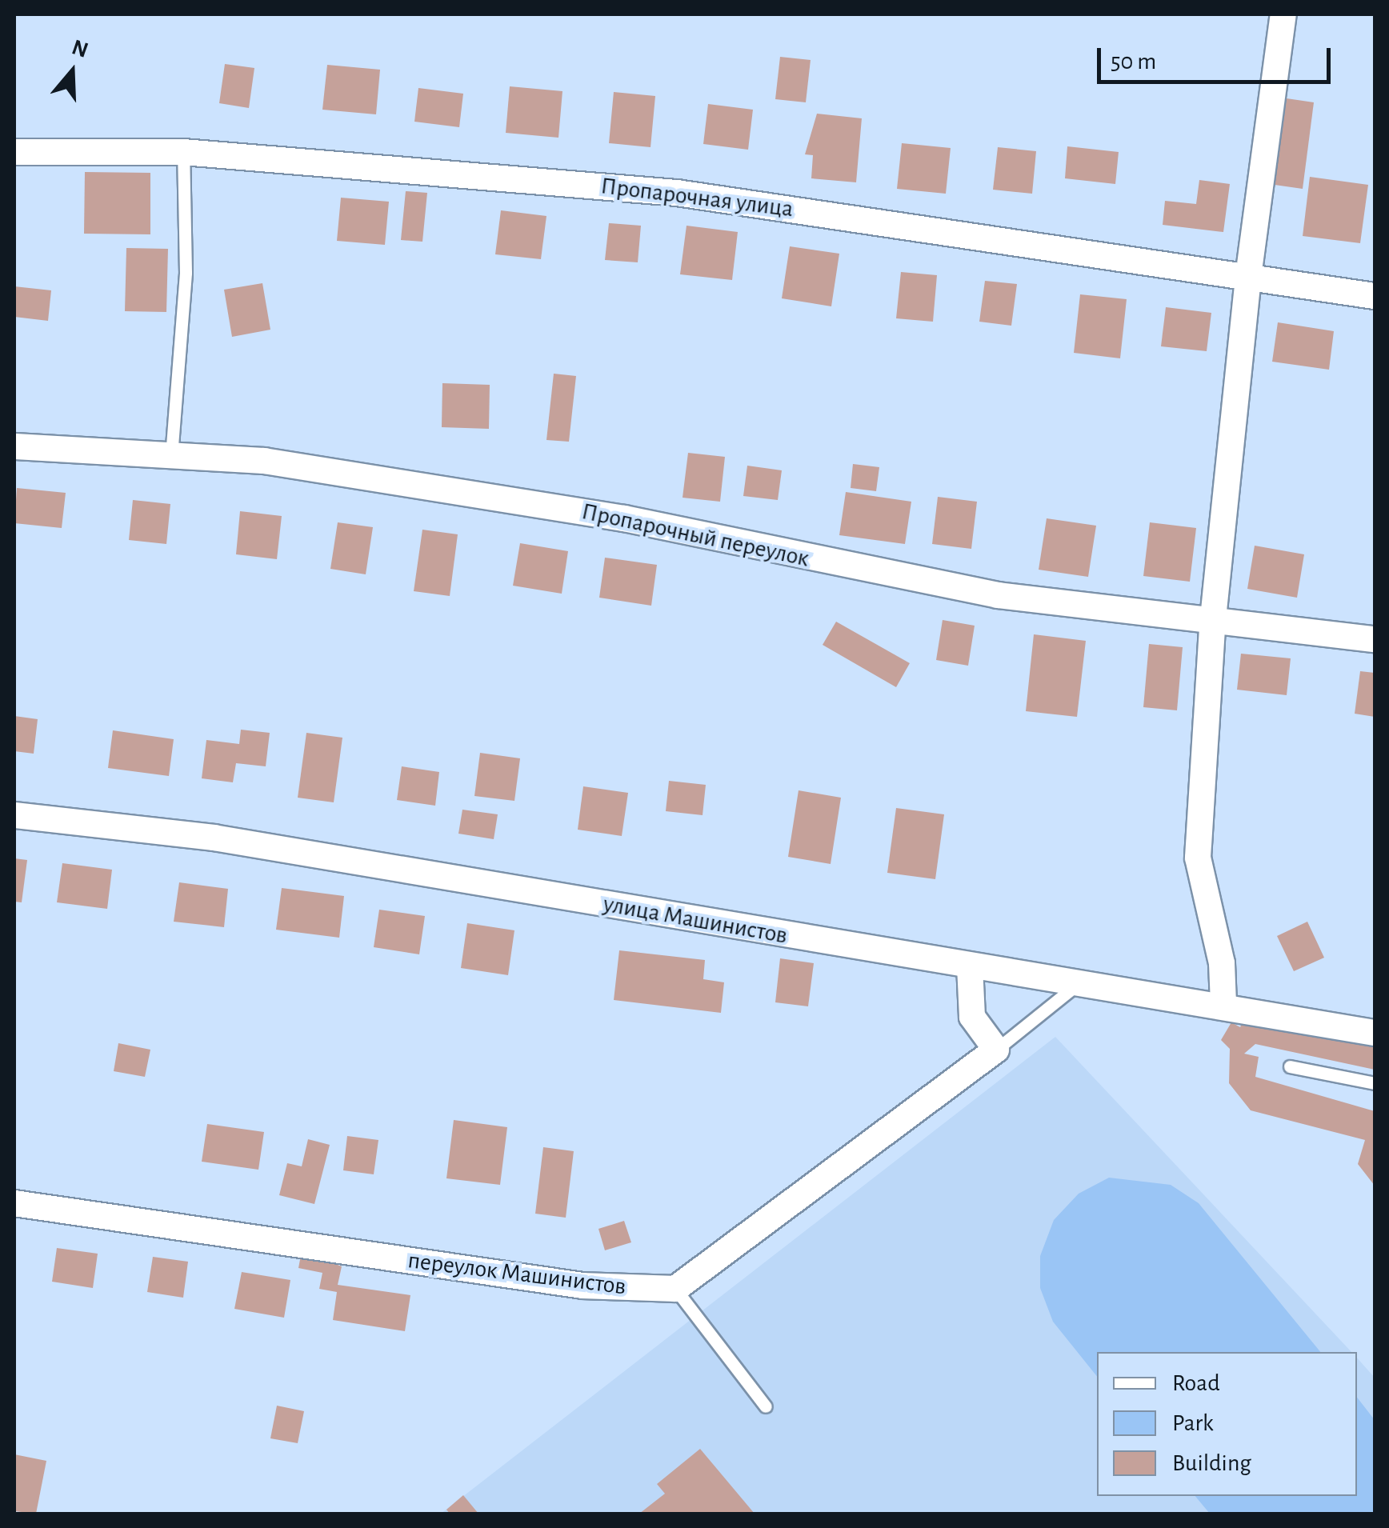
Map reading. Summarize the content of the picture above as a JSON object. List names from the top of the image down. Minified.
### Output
{"streets":{"street":["Пропарочная улица","Пропарочный переулок","улица Машинистов","переулок Машинистов"]},"legend":["Road","Park","Building"],"scale_bar":"50 m","north":"top"}
